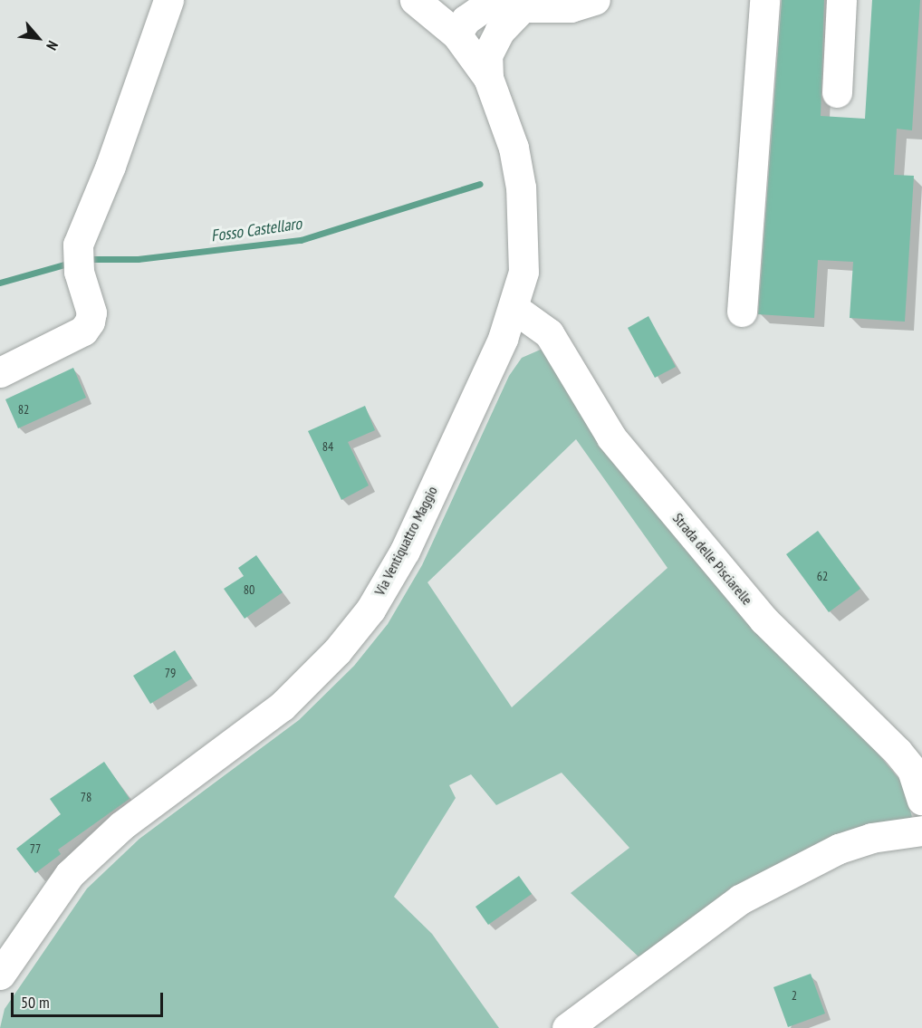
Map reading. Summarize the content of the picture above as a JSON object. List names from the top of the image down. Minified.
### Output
{"streets":{"street":["Via Ventiquattro Maggio","Strada delle Pisciarelle"]},"crossings":[["Via Ventiquattro Maggio","Strada delle Pisciarelle"]],"water":["Fosso Castellaro"],"house_numbers":["82","84","62","80","79","78","77","2"],"scale_bar":"50 m","north":"bottom right"}
